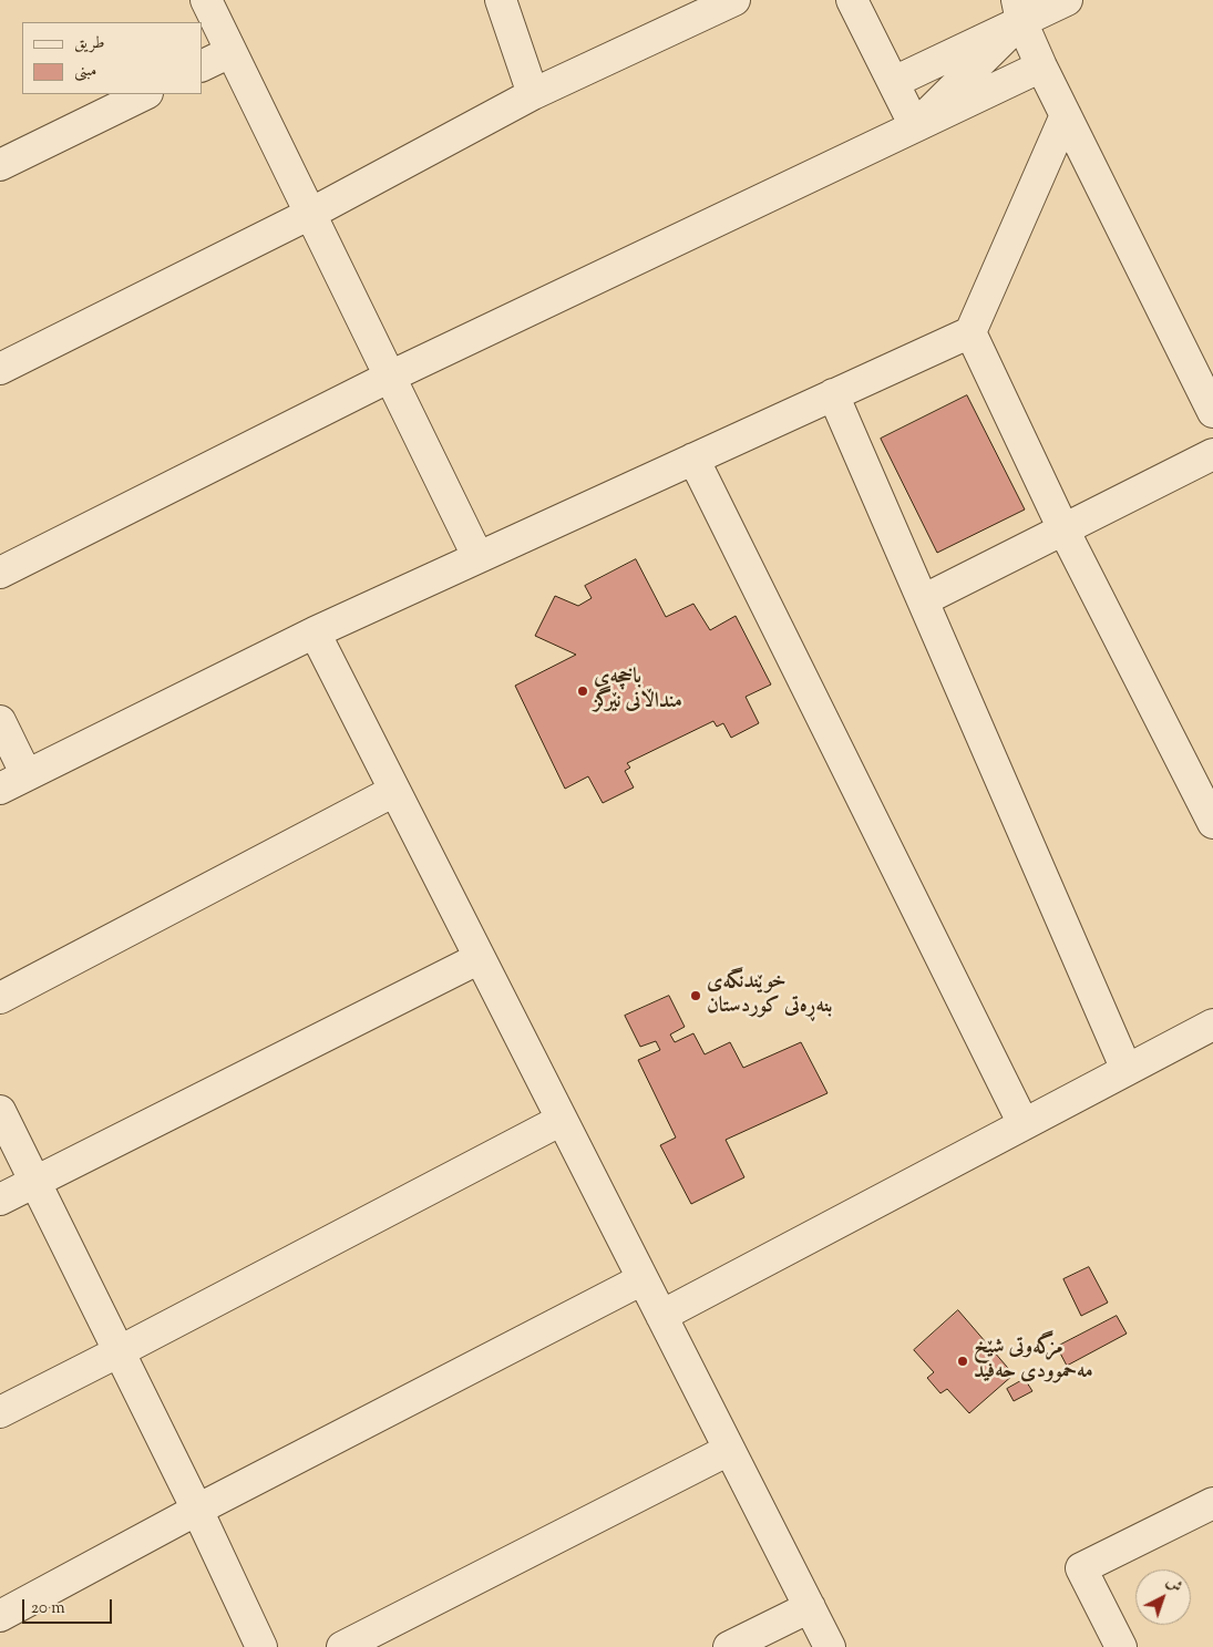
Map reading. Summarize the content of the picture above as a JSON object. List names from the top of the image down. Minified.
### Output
{"places":["باخچەی منداڵانی نێرگز","خوێندنگەی بنەڕەتی کوردستان","مزگەوتی شێخ مەحموودی حەفید"],"legend":["طريق","مبنى"],"scale_bar":"20 m","north":"top right"}
